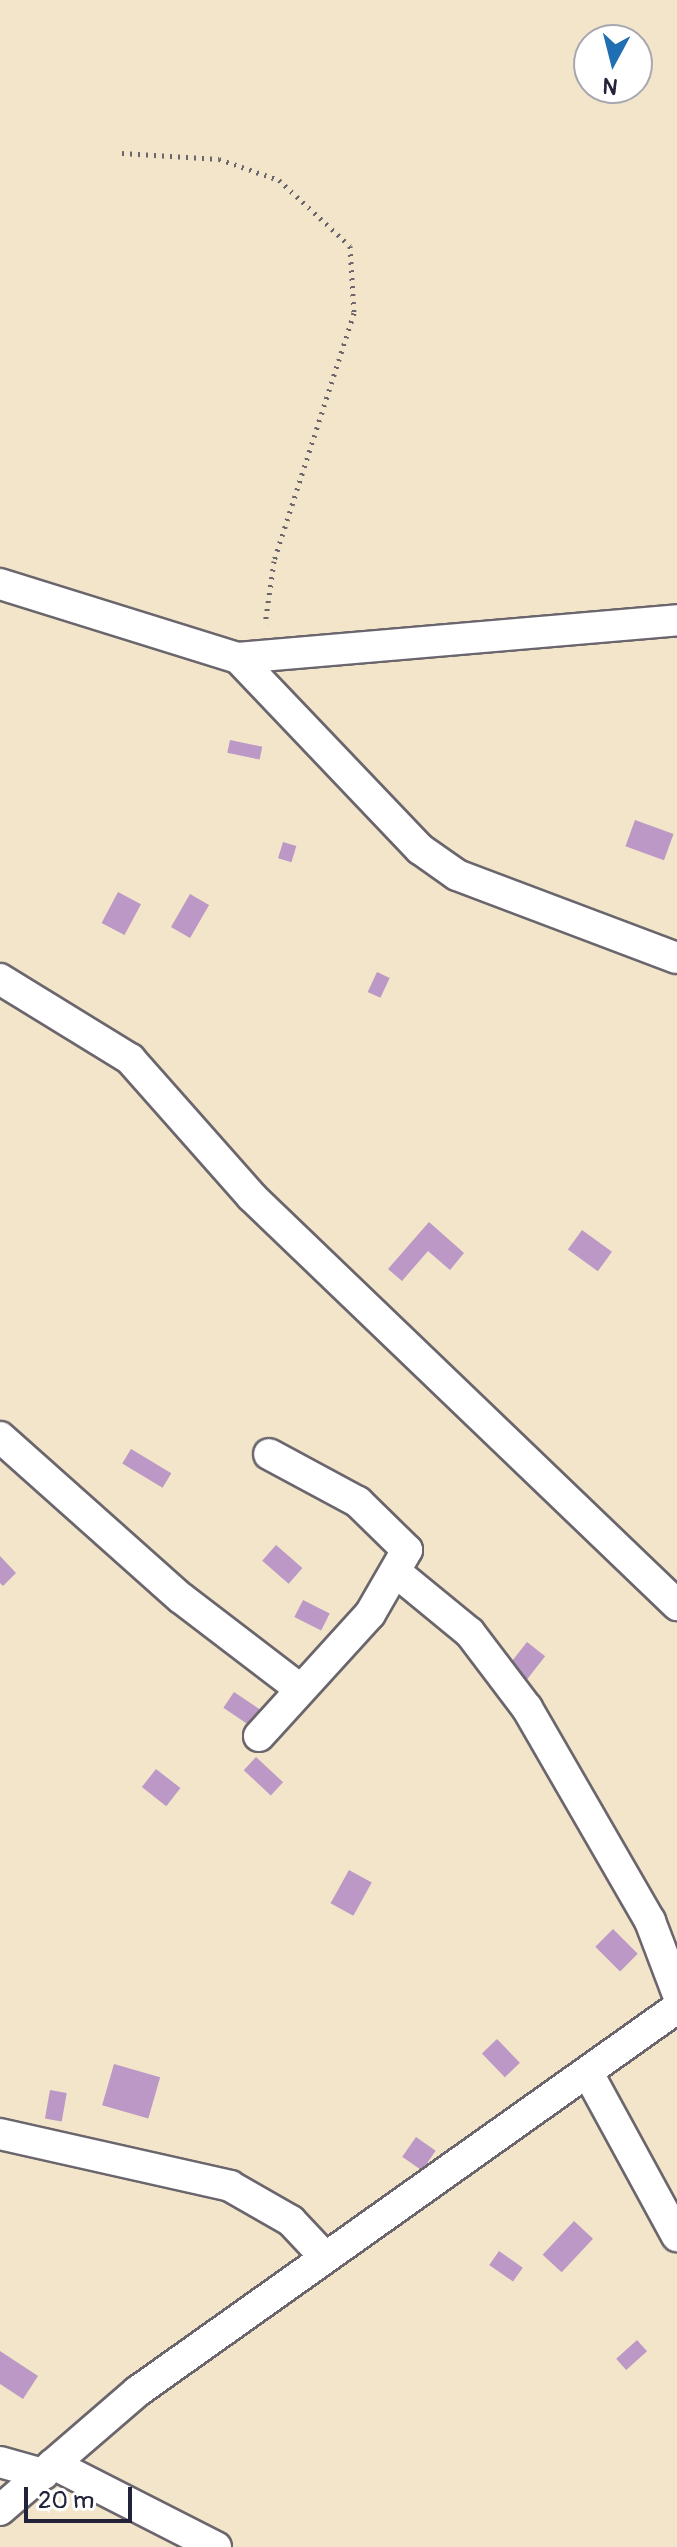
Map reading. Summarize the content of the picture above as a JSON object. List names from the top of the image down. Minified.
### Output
{"scale_bar":"20 m","north":"bottom"}
